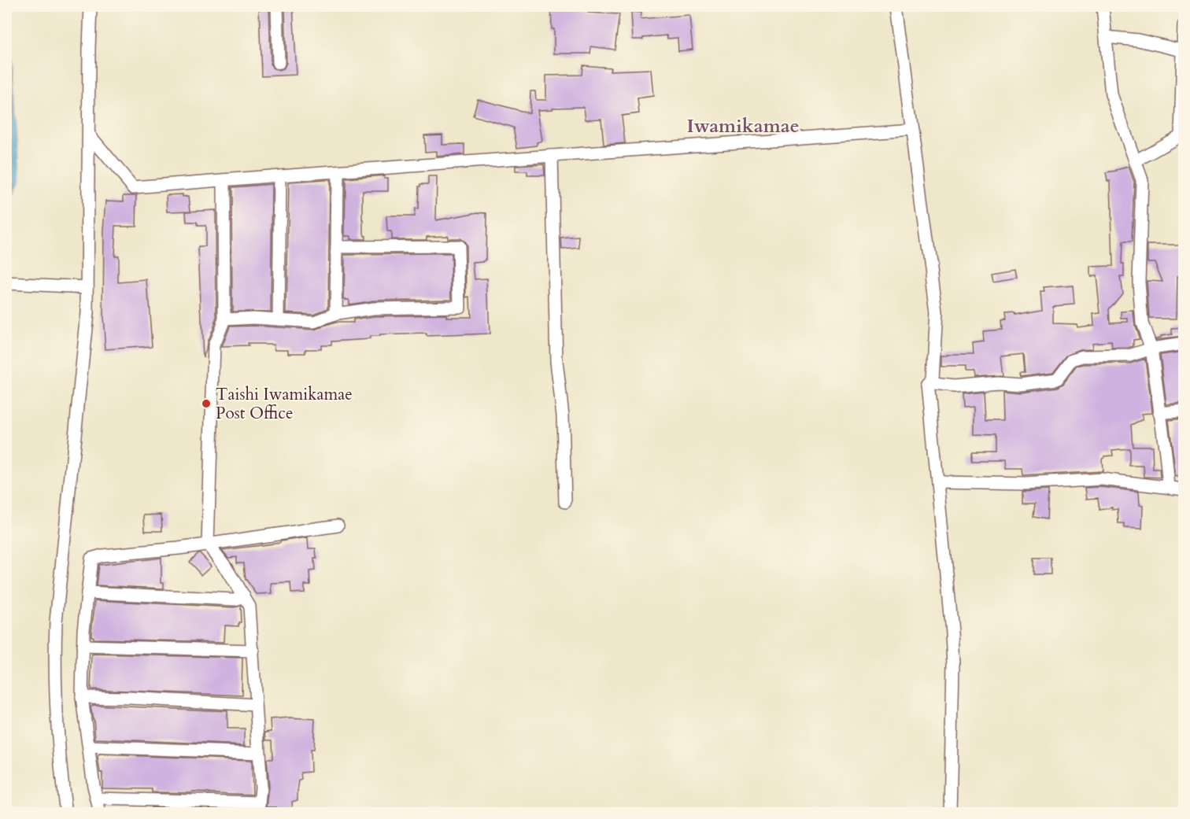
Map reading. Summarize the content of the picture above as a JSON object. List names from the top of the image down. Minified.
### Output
{"districts":["Iwamikamae"],"places":["Taishi Iwamikamae Post Office"]}
